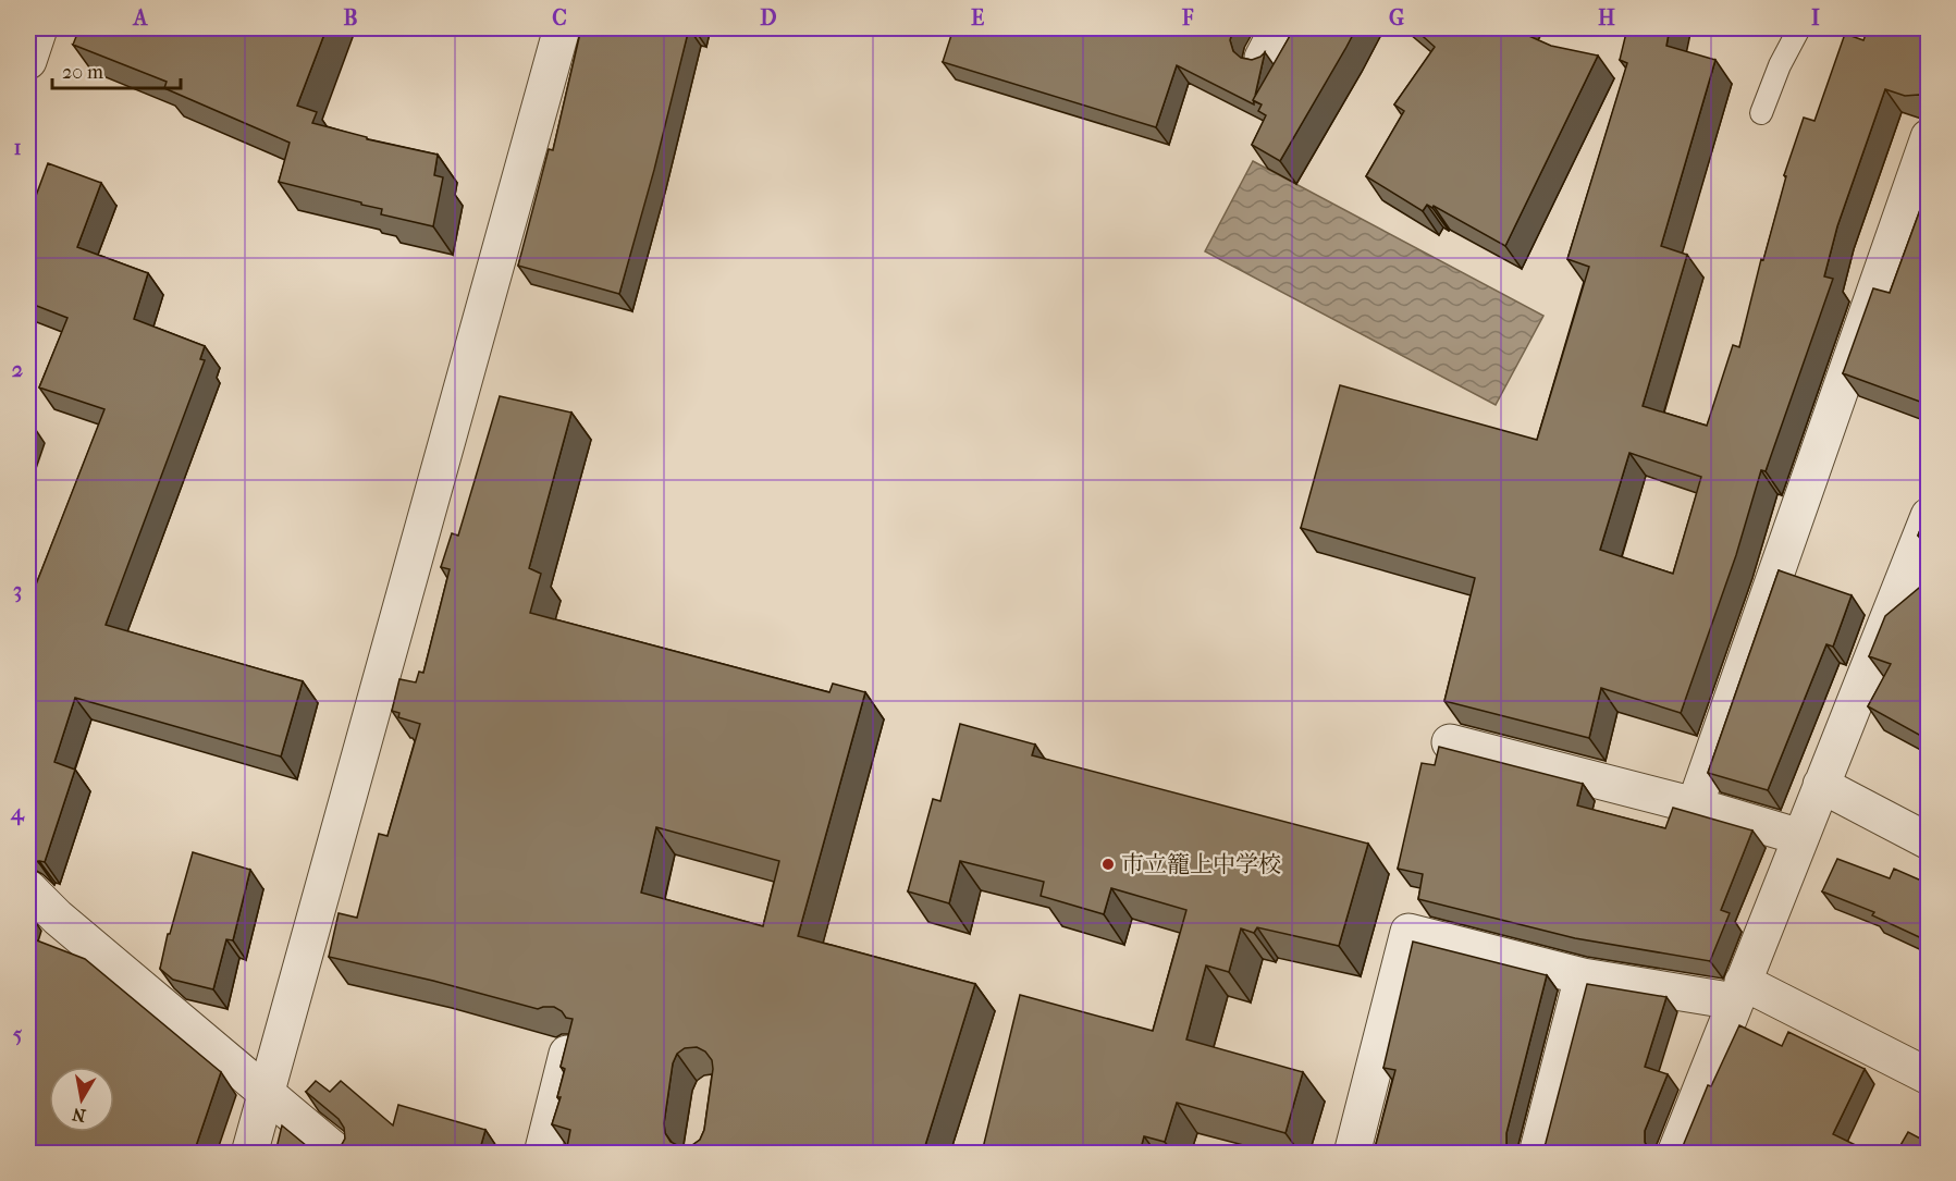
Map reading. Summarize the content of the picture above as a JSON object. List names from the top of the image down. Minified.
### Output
{"places":["市立籠上中学校"],"scale_bar":"20 m","north":"bottom","grid":{"columns":["A","B","C","D","E","F","G","H","I"],"rows":["1","2","3","4","5"]}}
